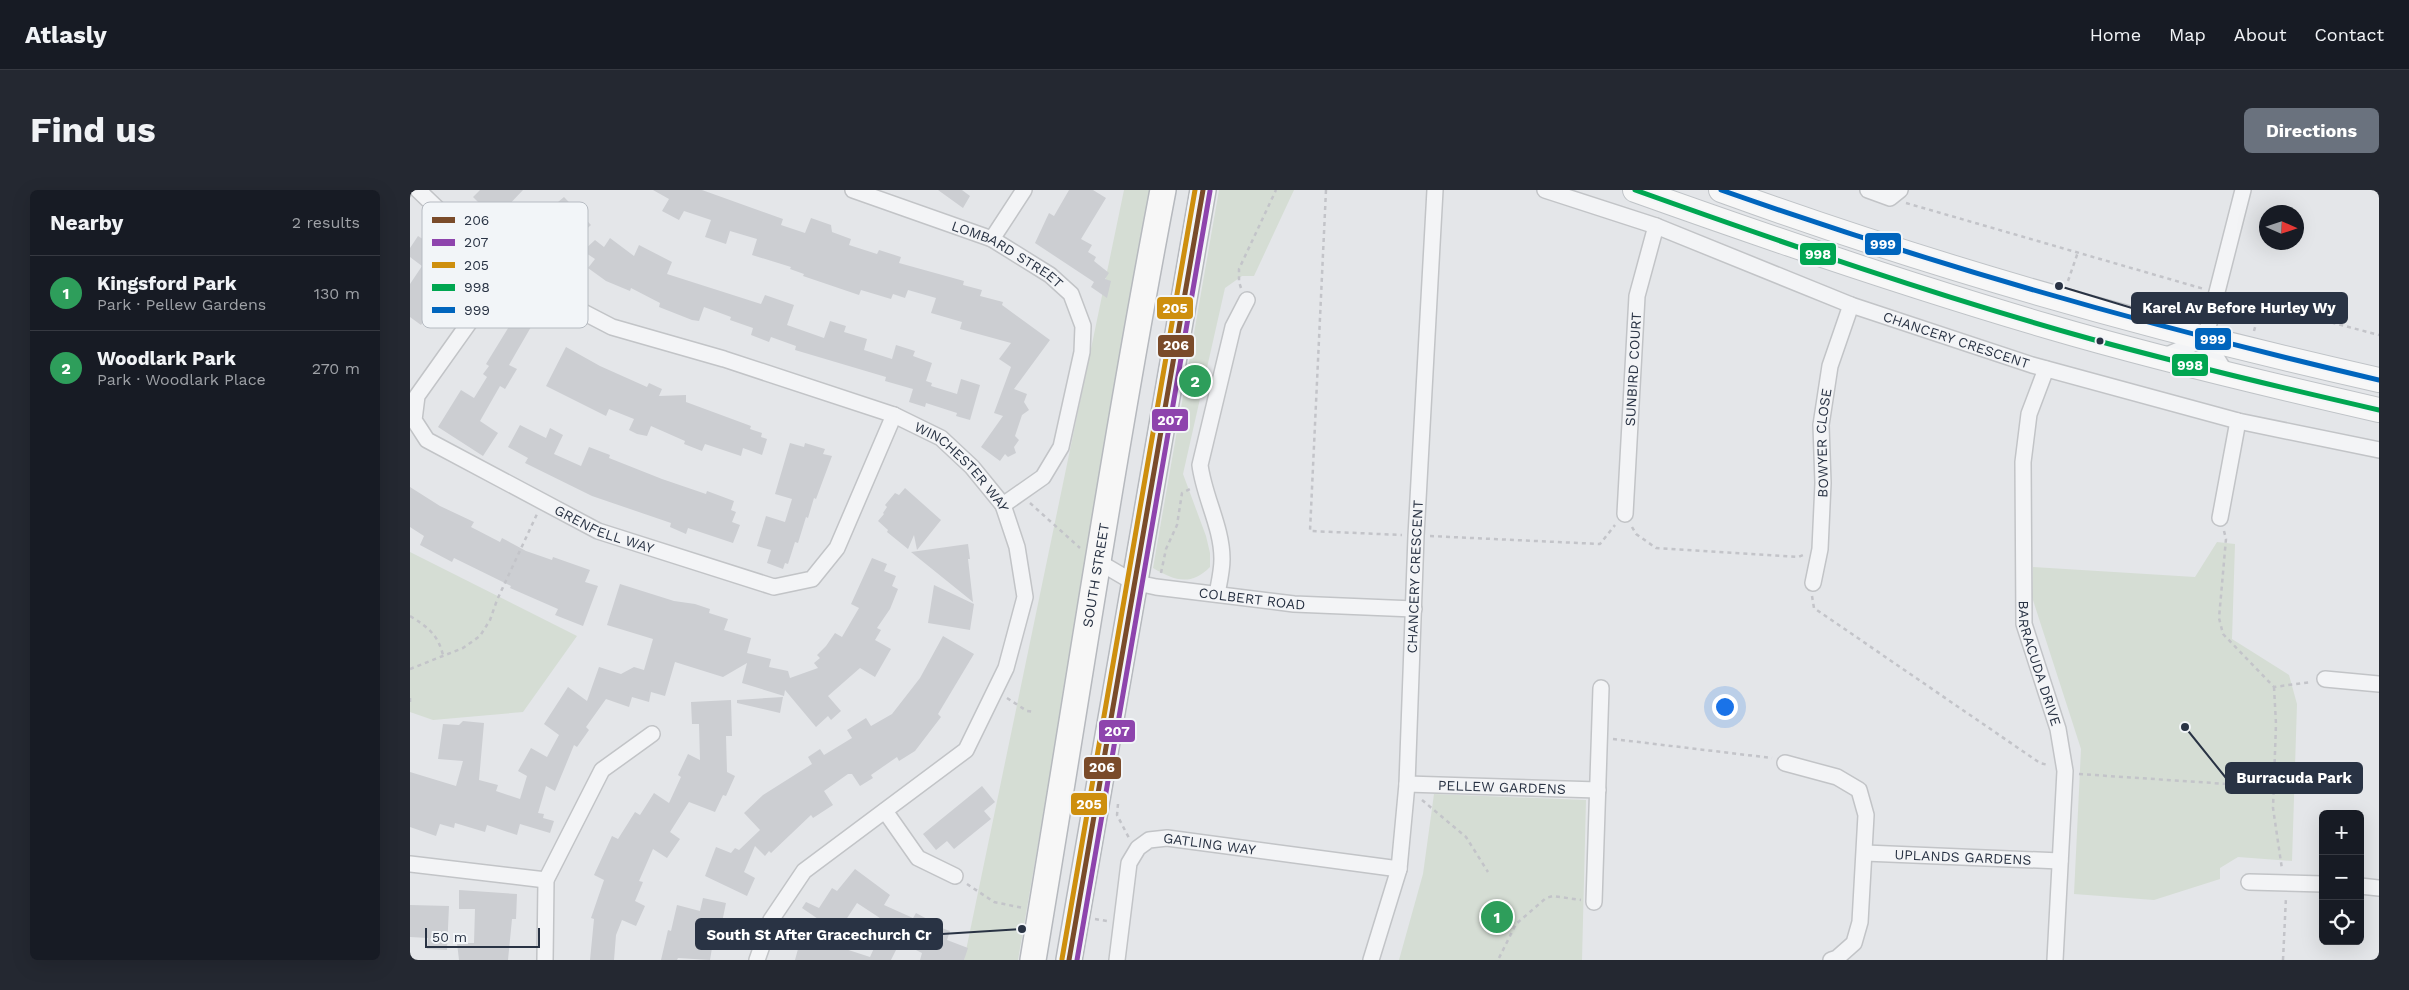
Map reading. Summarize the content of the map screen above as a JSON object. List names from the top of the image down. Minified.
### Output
{"streets":{"highway":["SOUTH STREET"],"street":["LOMBARD STREET","CHANCERY CRESCENT","SUNBIRD COURT","BOWYER CLOSE","WINCHESTER WAY","GRENFELL WAY","COLBERT ROAD","BARRACUDA DRIVE","PELLEW GARDENS","GATLING WAY","UPLANDS GARDENS"]},"crossings":[["LOMBARD STREET","WINCHESTER WAY"],["CHANCERY CRESCENT","SUNBIRD COURT"],["CHANCERY CRESCENT","BOWYER CLOSE"],["CHANCERY CRESCENT","COLBERT ROAD"],["CHANCERY CRESCENT","BARRACUDA DRIVE"],["CHANCERY CRESCENT","PELLEW GARDENS"],["CHANCERY CRESCENT","GATLING WAY"],["WINCHESTER WAY","GRENFELL WAY"],["SOUTH STREET","COLBERT ROAD"],["BARRACUDA DRIVE","UPLANDS GARDENS"]],"places":["Karel Av Before Hurley Wy","Burracuda Park","South St After Gracechurch Cr"],"lines":["transit line 206","transit line 205","transit line 998","transit line 999","transit line 207"],"legend":["206","207","205","998","999"],"scale_bar":"50 m","north":"right","page":{"header":"Atlasly","nav":["Home","Map","About","Contact"],"buttons":"Directions","title":"Find us","heading":["Nearby","2 results"],"list":[{"mark":"1","name":"Kingsford Park","note":"Park · Pellew Gardens","value":"130 m"},{"mark":"2","name":"Woodlark Park","note":"Park · Woodlark Place","value":"270 m"}],"pins":["2","1"],"map_buttons":["+","−"],"scale":"50 m"}}
